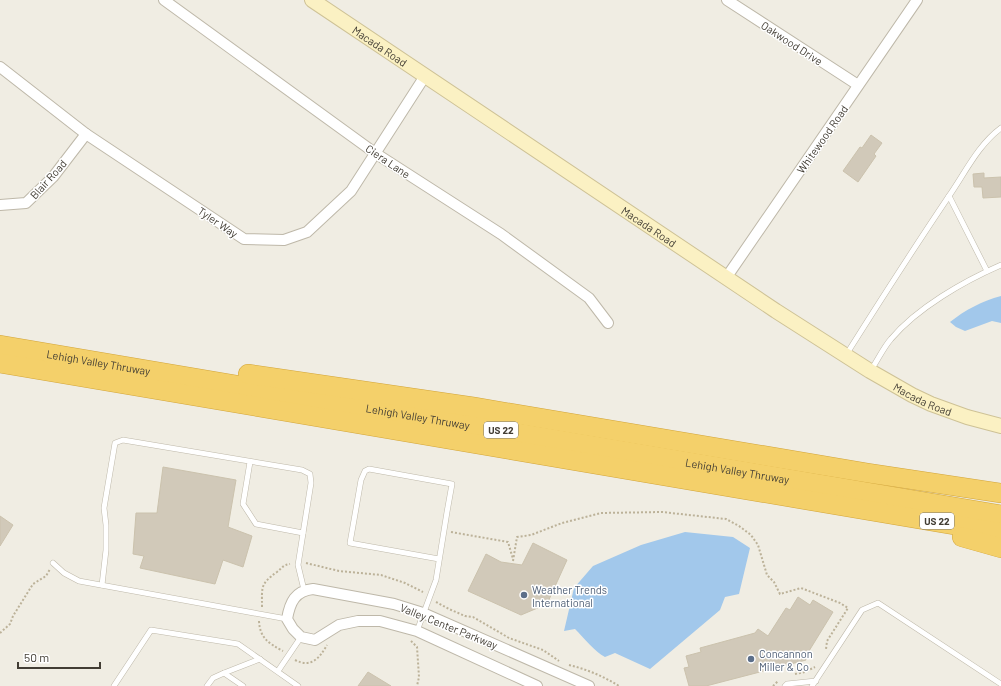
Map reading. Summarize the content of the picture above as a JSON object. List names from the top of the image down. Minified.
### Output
{"streets":{"highway":["Lehigh Valley Thruway","US 22"],"street":["Oakwood Drive","Macada Road","Whitewood Road","Ciera Lane","Blair Road","Tyler Way","Valley Center Parkway"]},"crossings":[["Oakwood Drive","Whitewood Road"],["Macada Road","Whitewood Road"],["Macada Road","Tyler Way"],["Ciera Lane","Tyler Way"],["Blair Road","Tyler Way"]],"places":["Weather Trends International","Concannon Miller & Co"],"scale_bar":"50 m"}
